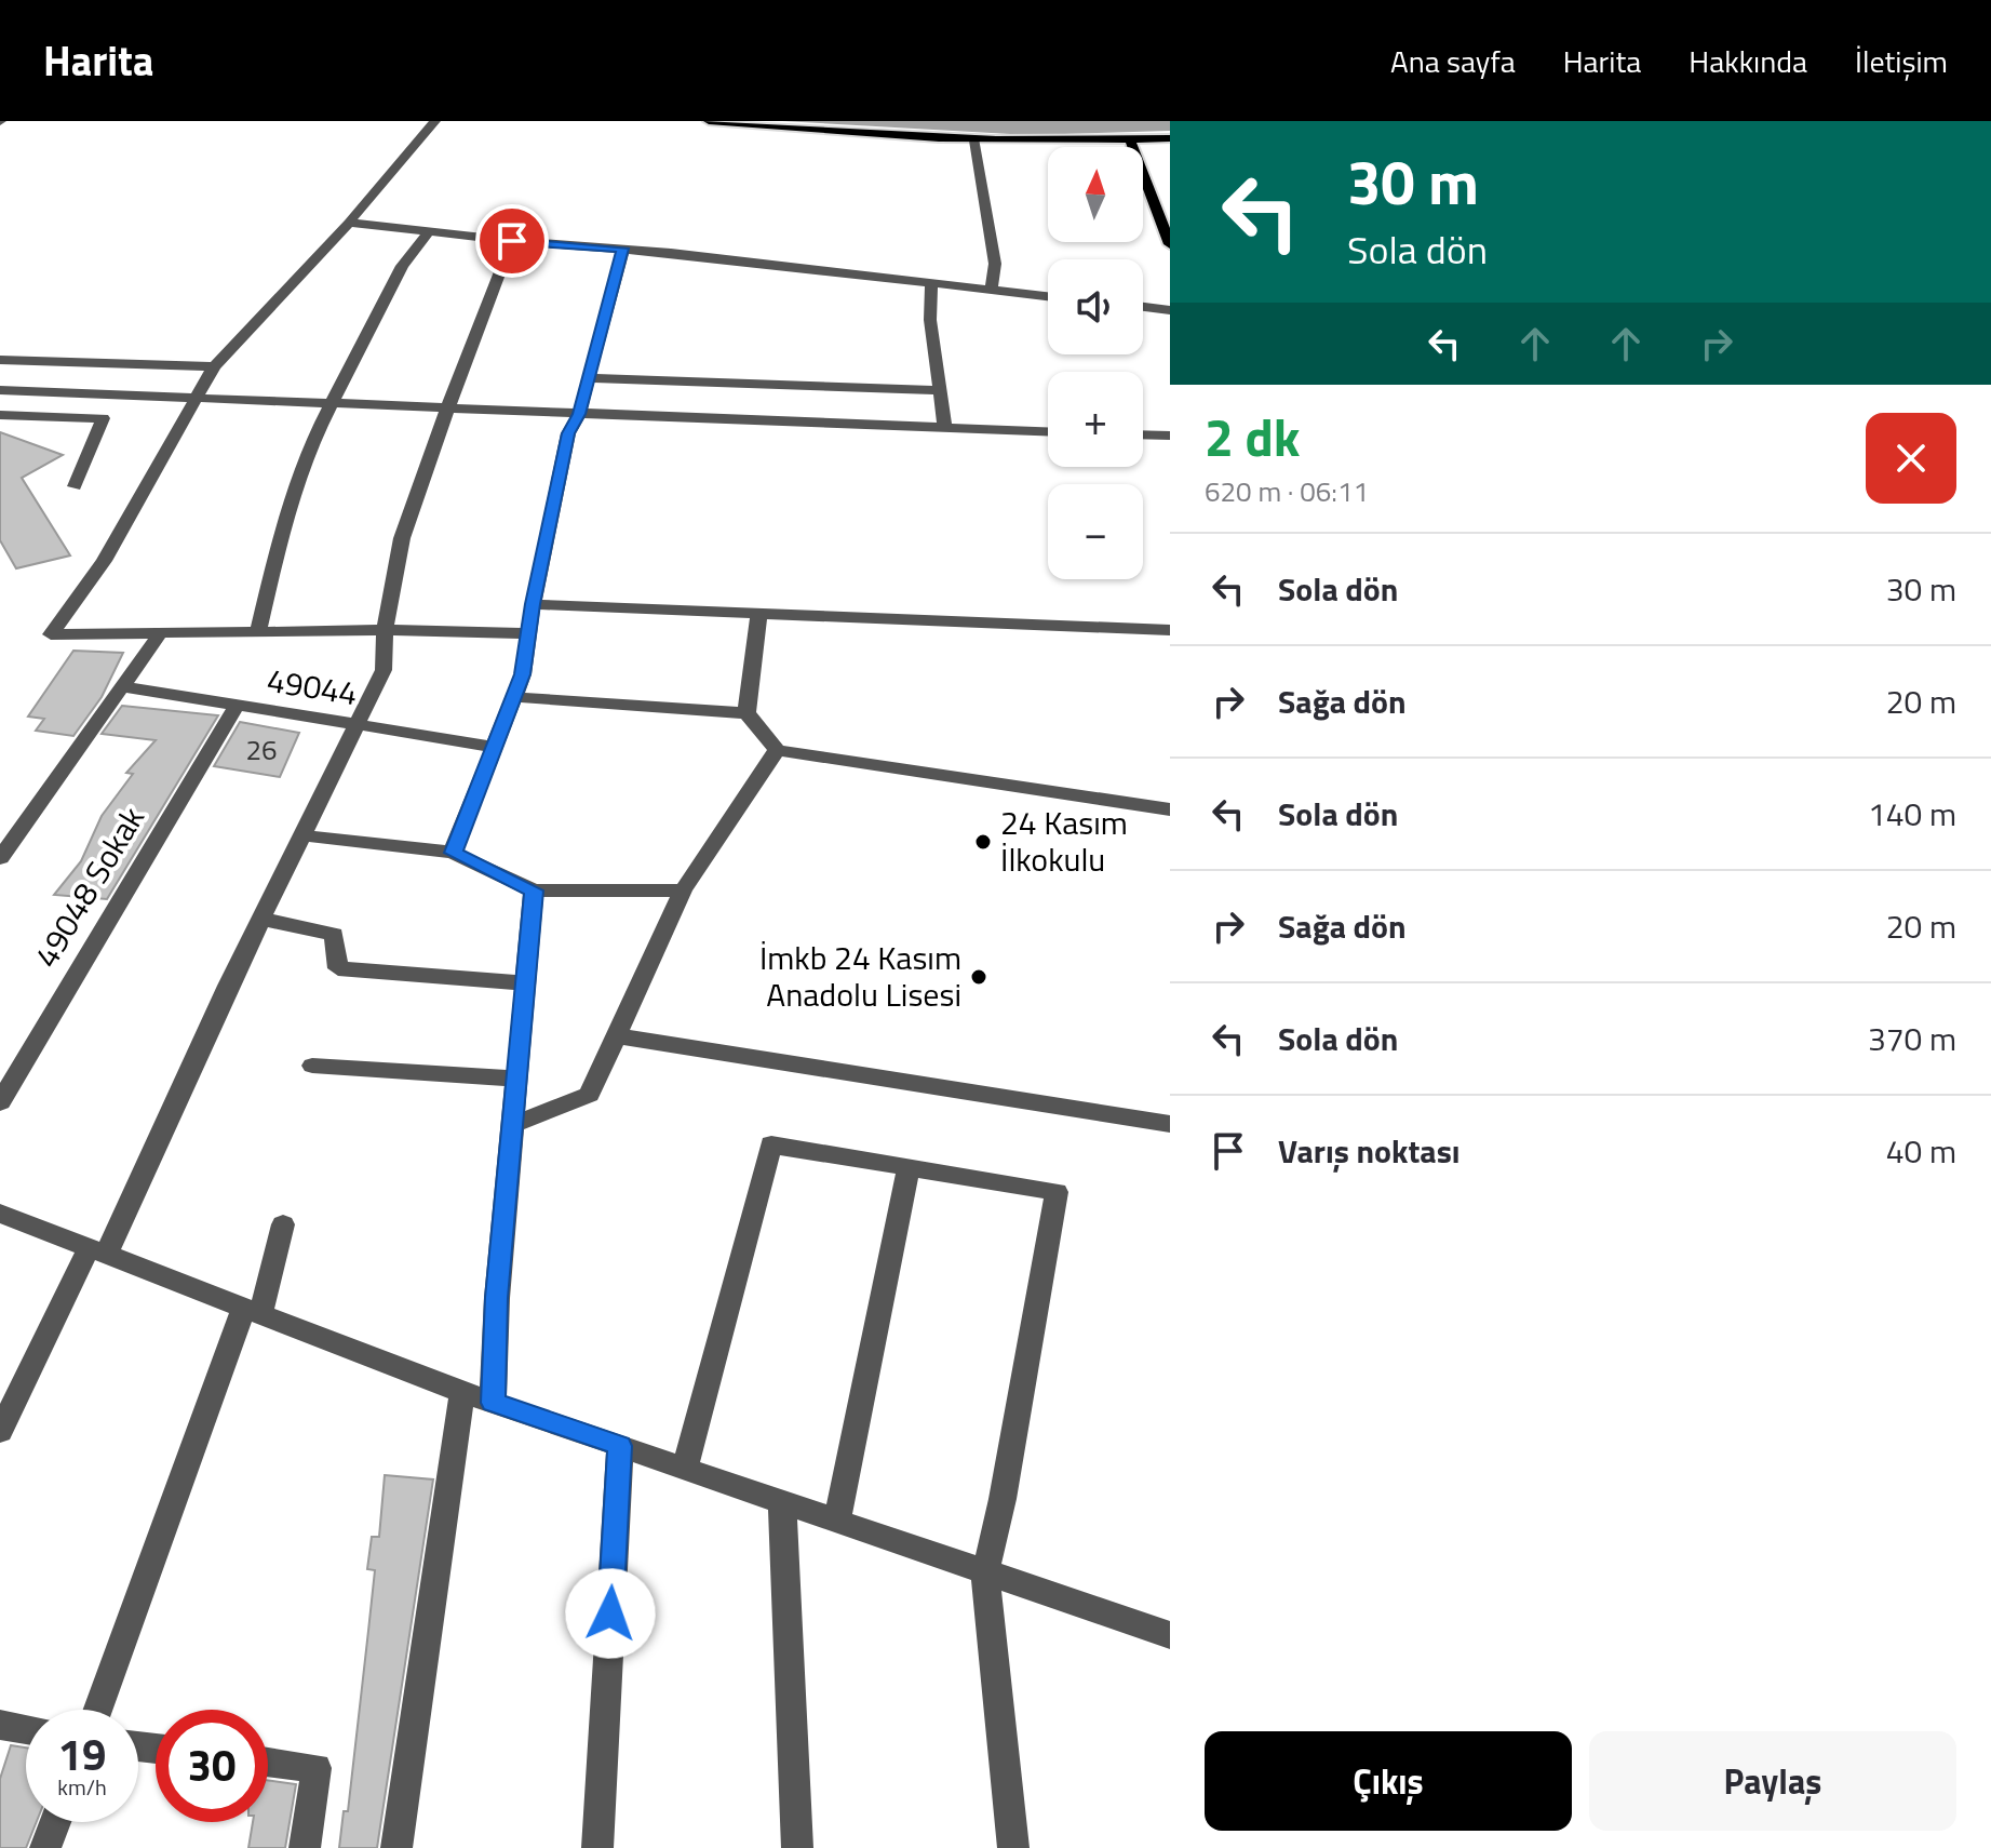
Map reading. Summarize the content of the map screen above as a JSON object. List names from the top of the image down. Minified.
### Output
{"streets":{"street":["49044","49048 Sokak"]},"crossings":[["49044","49048 Sokak"]],"places":["24 Kasım İlkokulu","İmkb 24 Kasım Anadolu Lisesi"],"house_numbers":["26"],"north":"top","page":{"header":"Harita","nav":["Ana sayfa","Harita","Hakkında","İletişim"],"turn":["30 m","Sola dön"],"map_buttons":["+","−"],"heading":["2 dk","620 m · 06:11"],"list":[{"name":"Sola dön","value":"30 m"},{"name":"Sağa dön","value":"20 m"},{"name":"Sola dön","value":"140 m"},{"name":"Sağa dön","value":"20 m"},{"name":"Sola dön","value":"370 m"},{"name":"Varış noktası","value":"40 m"}],"speed":"19 km/h","limit":"30","buttons":["Çıkış","Paylaş"]}}
